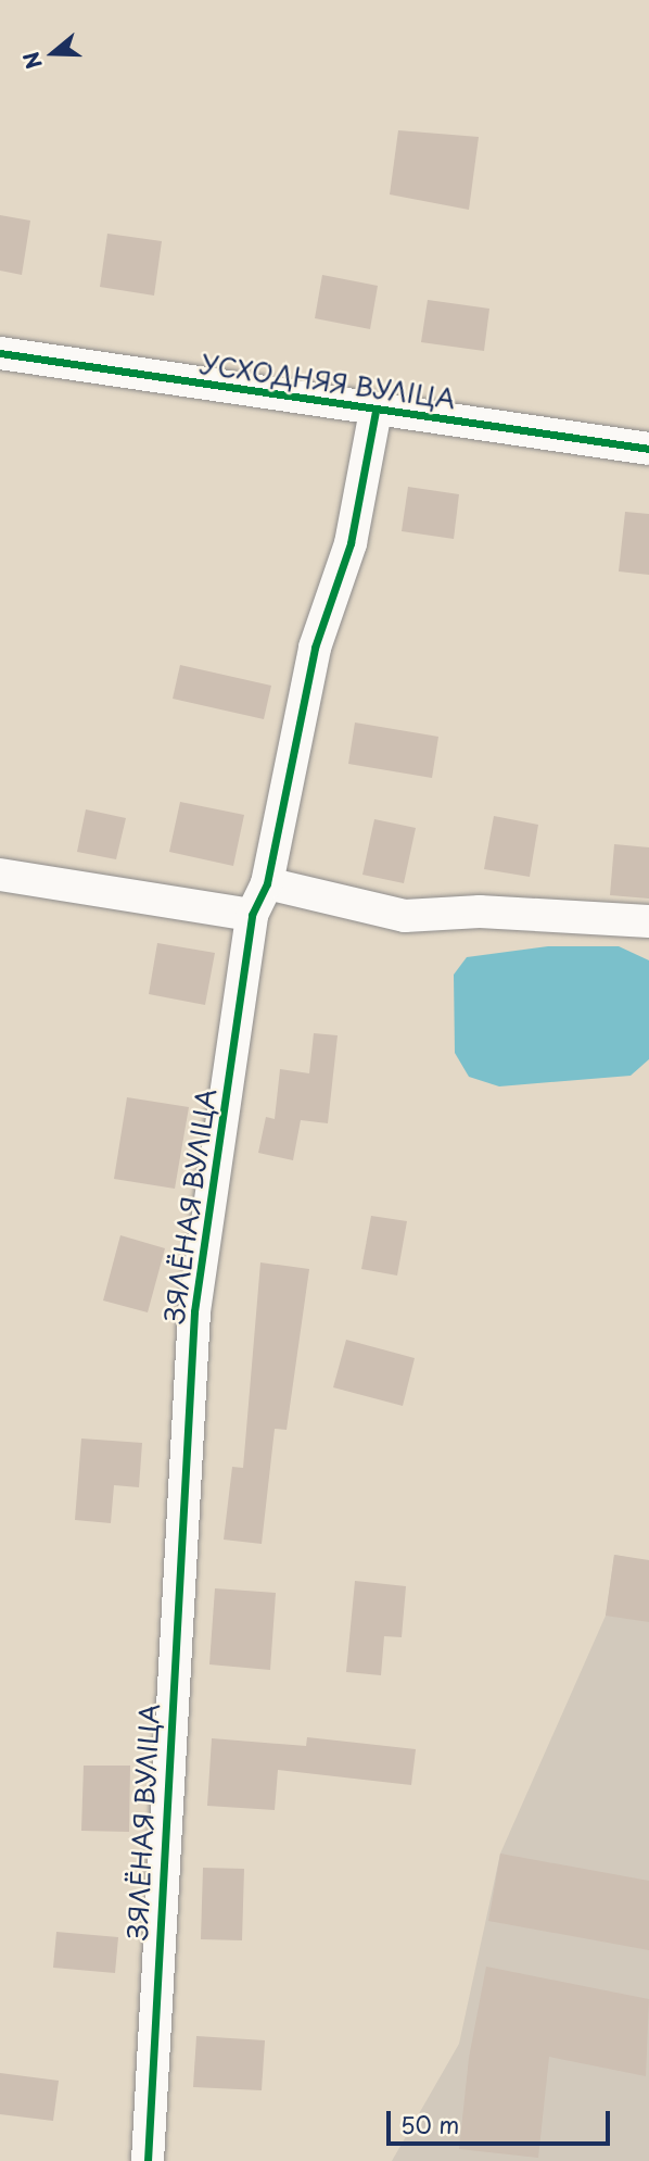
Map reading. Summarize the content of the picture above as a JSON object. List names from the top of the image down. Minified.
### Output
{"streets":{"street":["УСХОДНЯЯ ВУЛІЦА","ЗЯЛЁНАЯ ВУЛІЦА"]},"crossings":[["УСХОДНЯЯ ВУЛІЦА","ЗЯЛЁНАЯ ВУЛІЦА"]],"scale_bar":"50 m","north":"left"}
